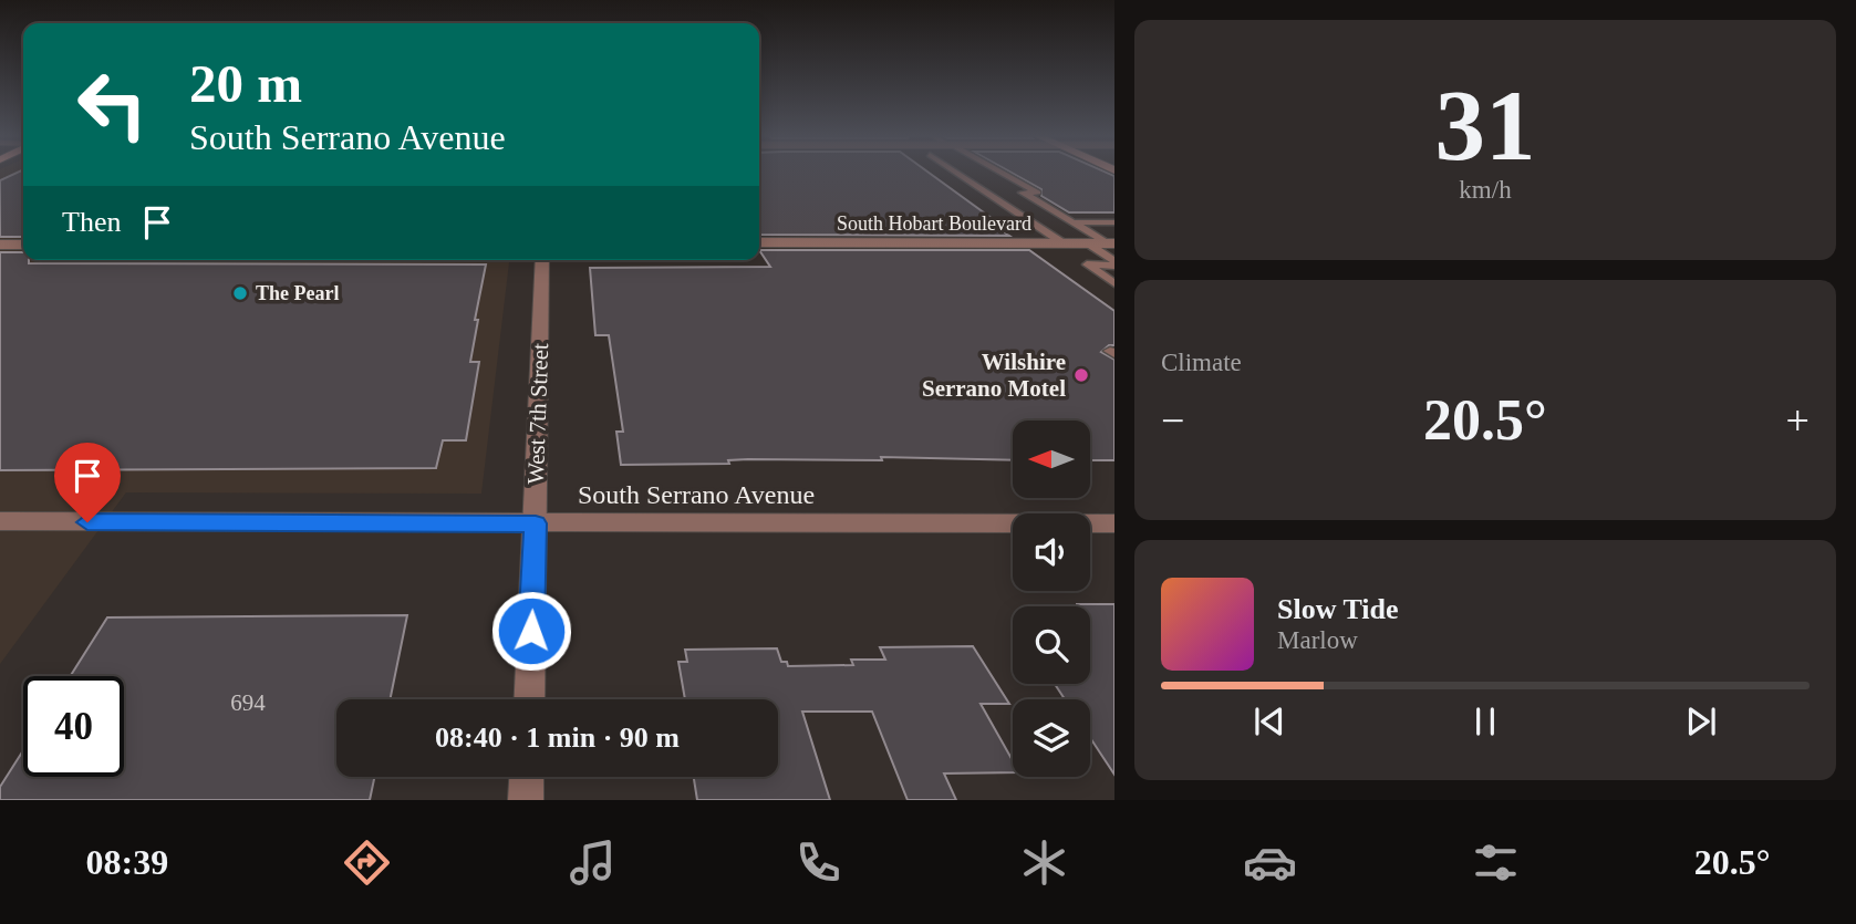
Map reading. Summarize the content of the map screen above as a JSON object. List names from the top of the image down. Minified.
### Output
{"streets":{"street":["South Hobart Boulevard","West 7th Street","South Serrano Avenue"]},"crossings":[["West 7th Street","South Serrano Avenue"]],"places":["The Pearl","Wilshire Serrano Motel"],"house_numbers":["694"],"north":"left","page":{"tile":[["31","km/h"],"Climate"],"turn":["20 m","South Serrano Avenue"],"then":"Then","heat":["−","20.5°","+"],"song":["Slow Tide","Marlow"],"limit":"40","trip":"08:40 · 1 min · 90 m","tabs":["08:39","20.5°"]}}
